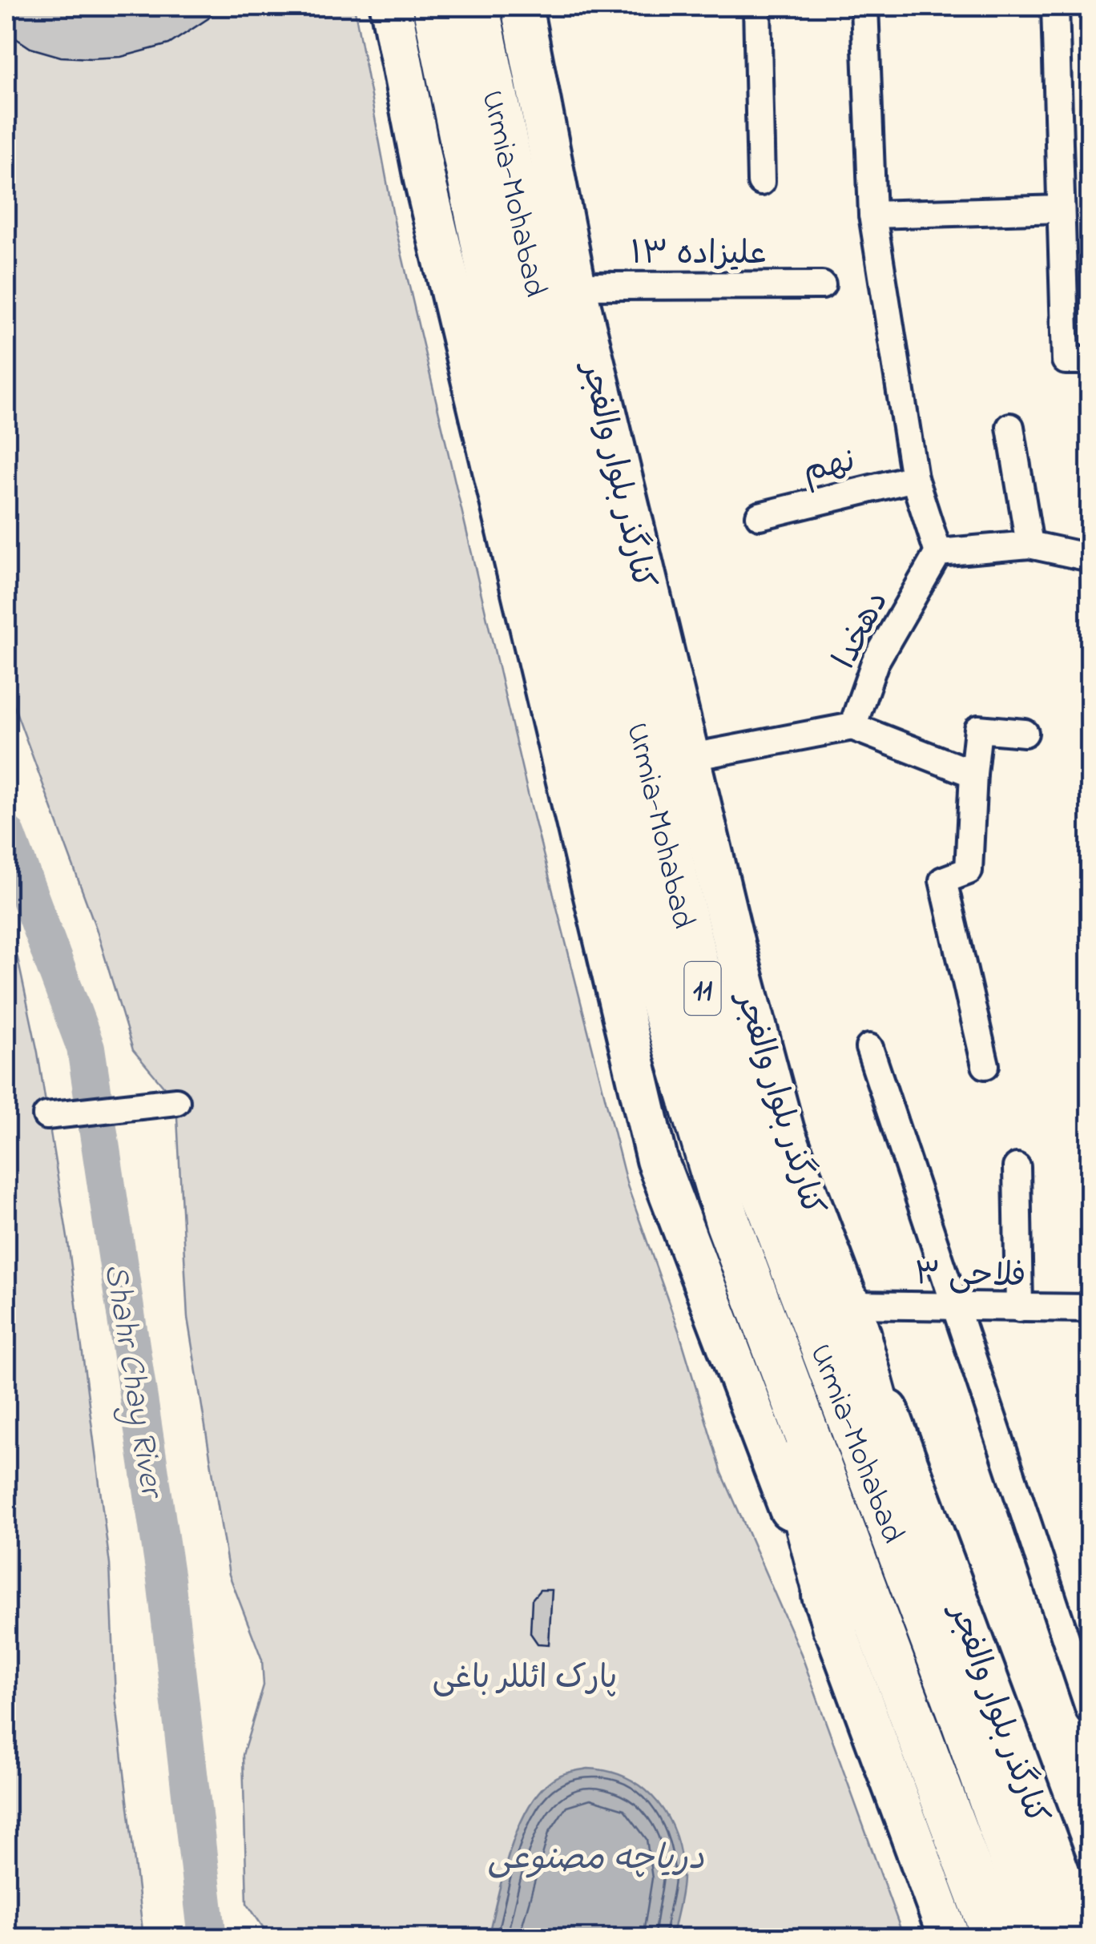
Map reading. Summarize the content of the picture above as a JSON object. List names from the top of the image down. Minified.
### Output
{"streets":{"highway":["Urmia-Mohabad","11"],"main road":["کنارگذر بلوار والفجر"],"street":["۱۳ علیزاده","نهم","دهخدا","فلاحی ۳"]},"crossings":[["۱۳ علیزاده","کنارگذر بلوار والفجر"],["کنارگذر بلوار والفجر","فلاحی ۳"]],"water":["Shahr Chay River","دریاچه مصنوعی"],"parks":["پارک ائللر باغی"]}
